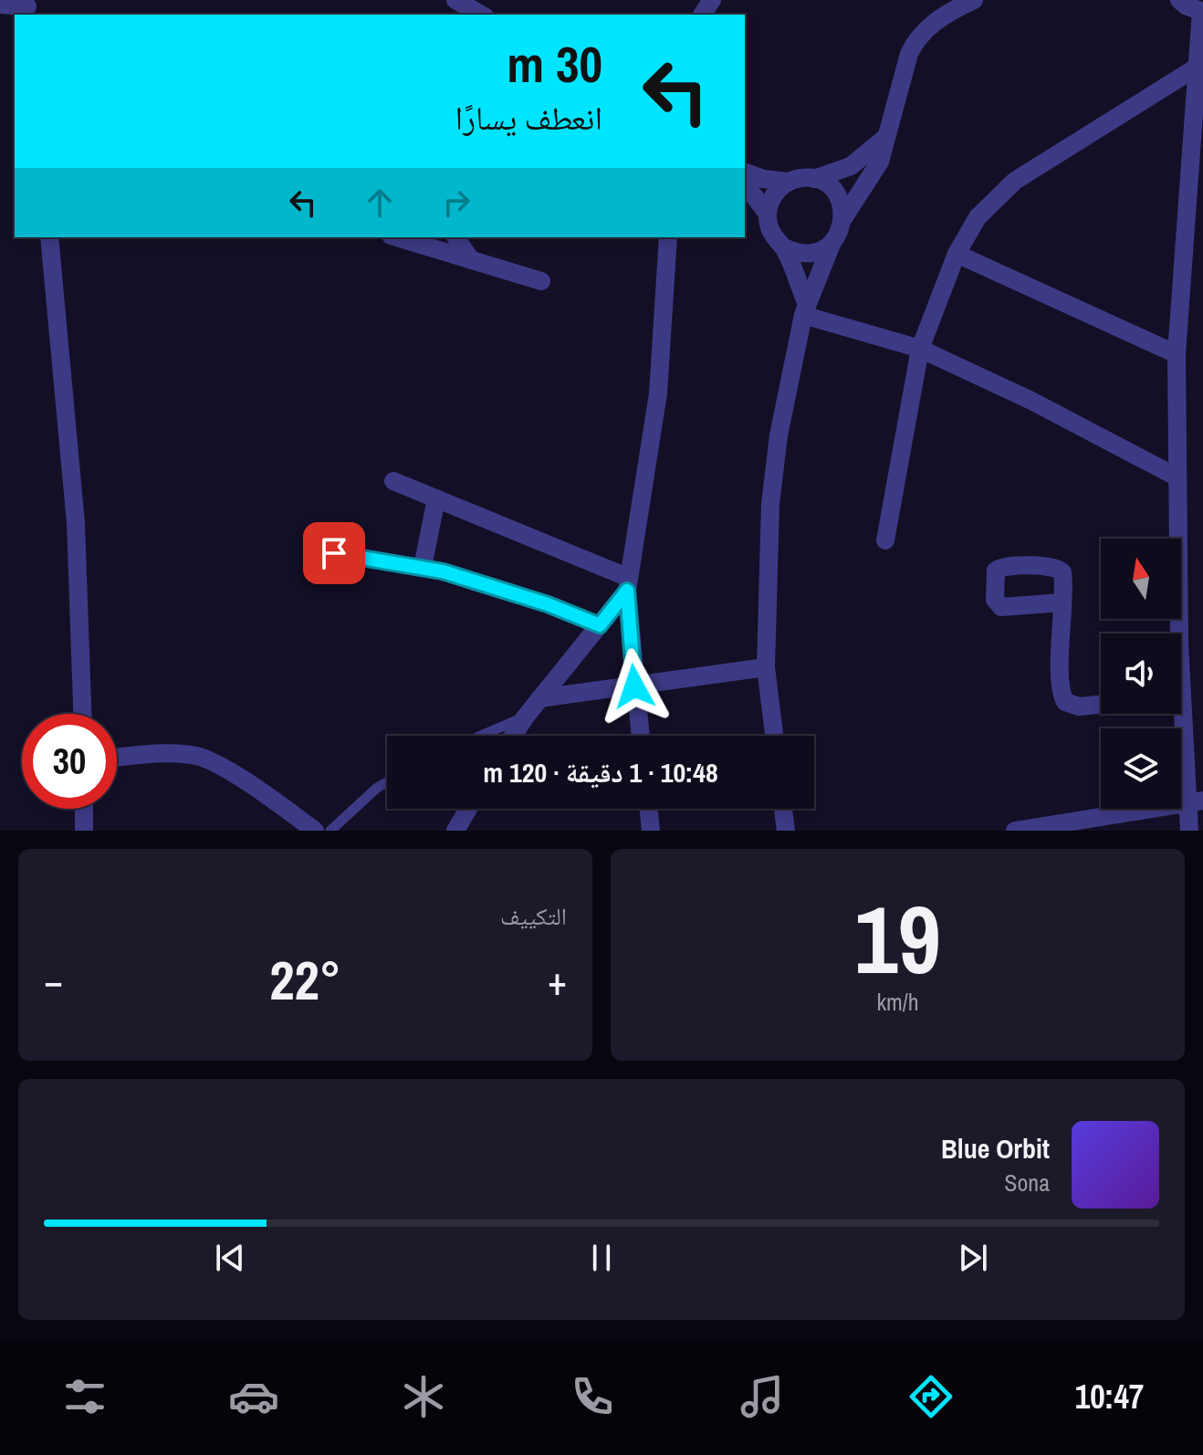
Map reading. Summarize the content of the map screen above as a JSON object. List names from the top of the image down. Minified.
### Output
{"north":"top","page":{"turn":["30 m","انعطف يسارًا"],"limit":"30","trip":"10:48 · 1 دقيقة · 120 m","tile":[["19","km/h"],"التكييف"],"heat":["−","22°","+"],"song":["Blue Orbit","Sona"],"tabs":"10:47"}}
